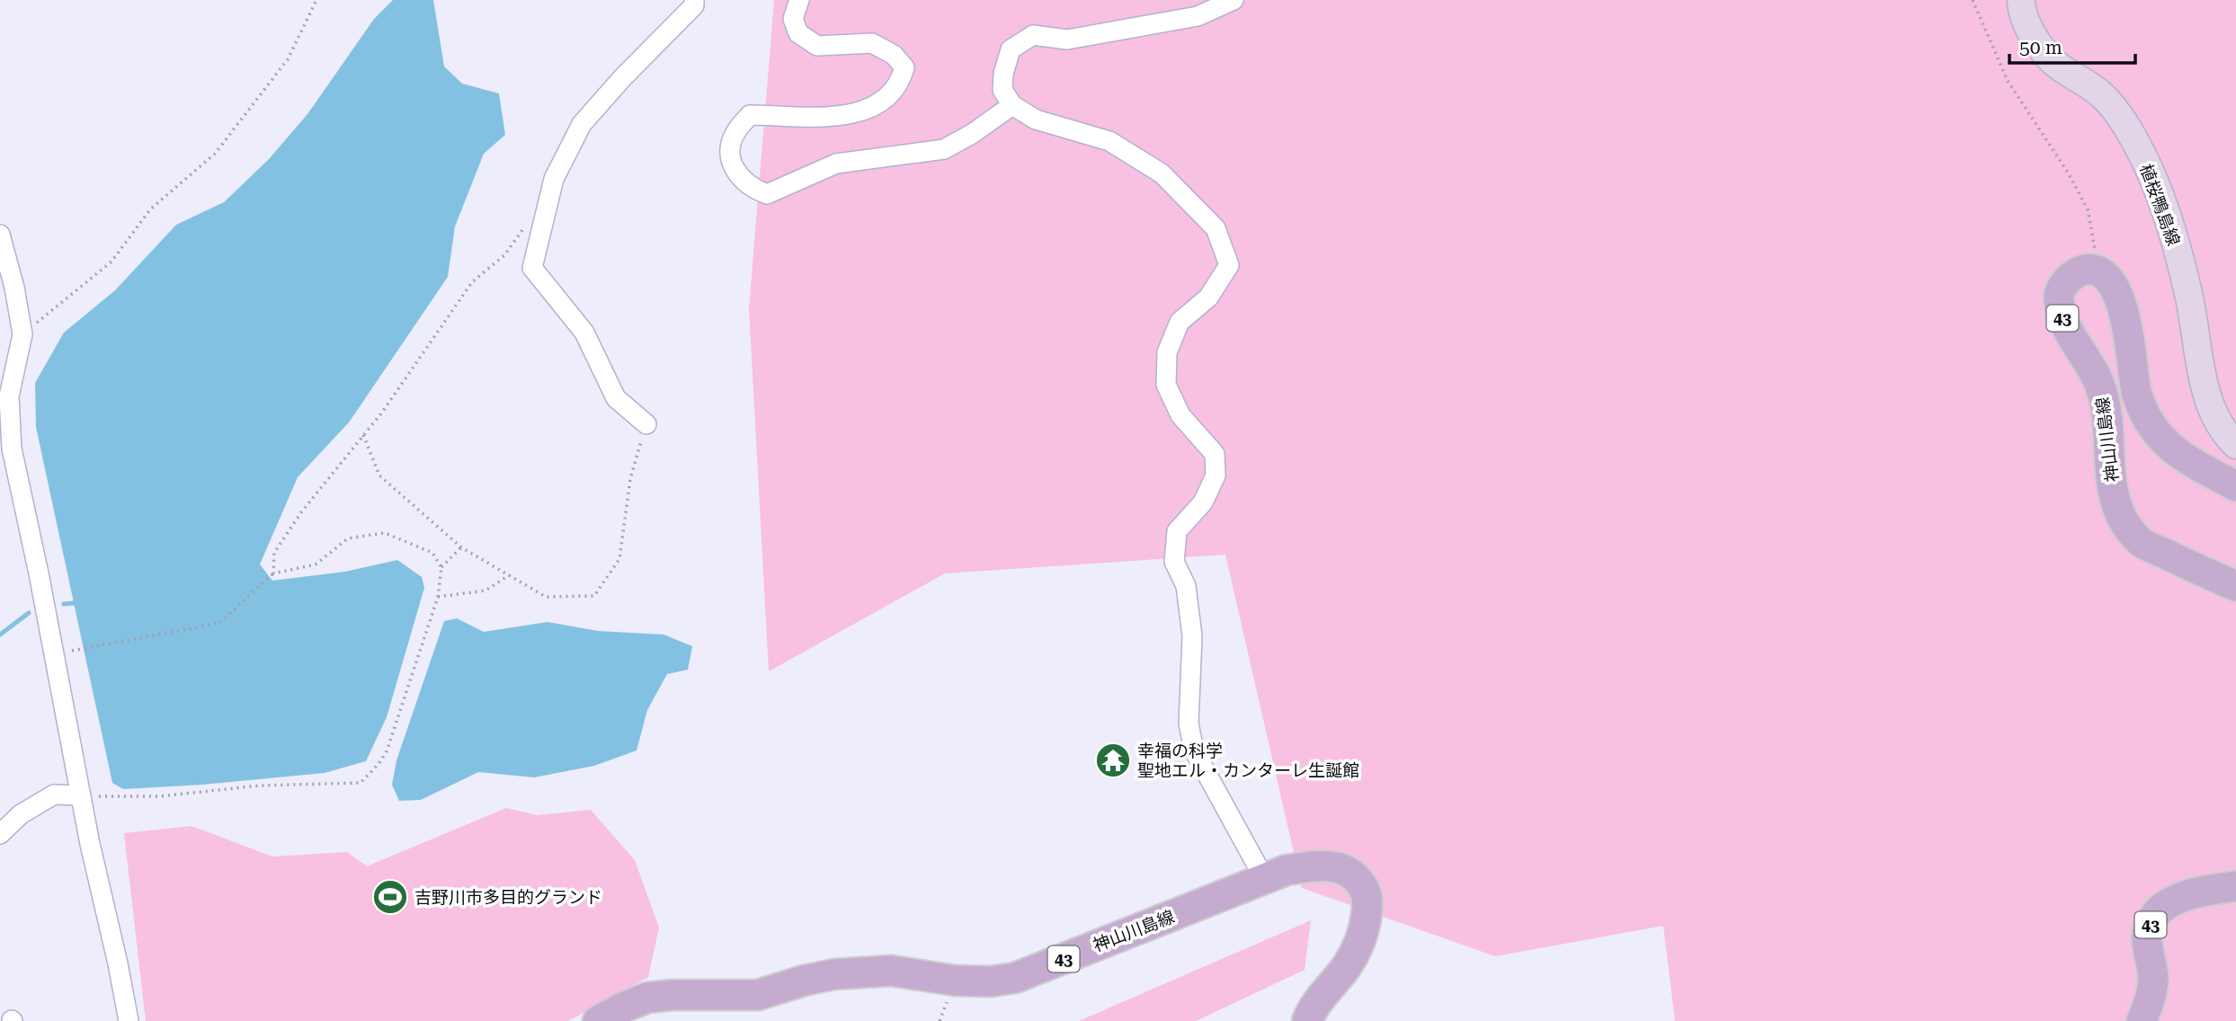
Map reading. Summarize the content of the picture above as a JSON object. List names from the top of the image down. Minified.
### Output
{"streets":{"main road":["植桜鴨島線","43","神山川島線"]},"places":{"temple":["幸福の科学 聖地エル・カンターレ生誕館"],"sports":["吉野川市多目的グランド"]},"scale_bar":"50 m"}
